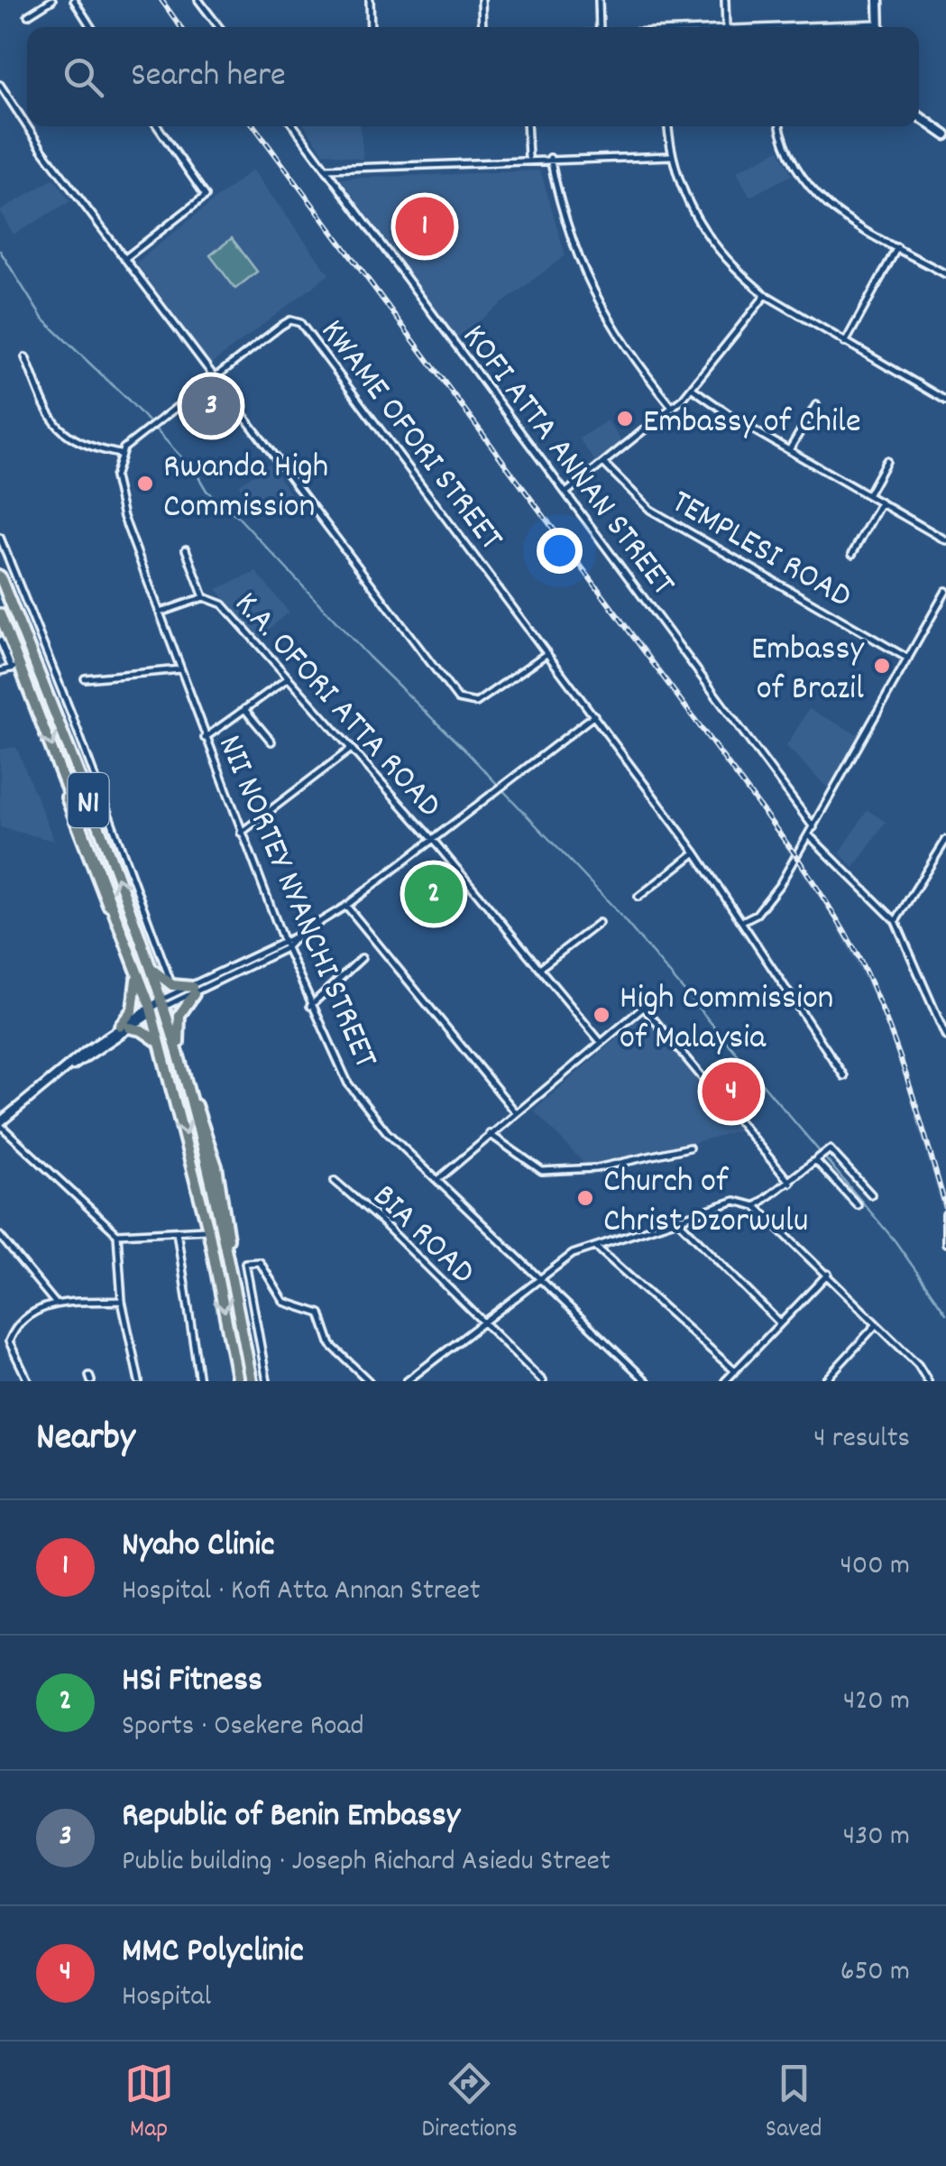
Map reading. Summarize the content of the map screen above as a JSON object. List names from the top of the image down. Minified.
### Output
{"streets":{"highway":["N1"],"street":["KWAME OFORI STREET","KOFI ATTA ANNAN STREET","TEMPLESI ROAD","K.A. OFORI ATTA ROAD","NII NORTEY NYANCHI STREET","BIA ROAD"]},"crossings":[["K.A. OFORI ATTA ROAD","NII NORTEY NYANCHI STREET"]],"places":["Embassy of Chile","Rwanda High Commission","Embassy of Brazil","High Commission of Malaysia","Church of Christ Dzorwulu"],"page":{"search":"Search here","pins":["1","3","2","4"],"heading":["Nearby","4 results"],"list":[{"mark":"1","name":"Nyaho Clinic","note":"Hospital · Kofi Atta Annan Street","value":"400 m"},{"mark":"2","name":"HSi Fitness","note":"Sports · Osekere Road","value":"420 m"},{"mark":"3","name":"Republic of Benin Embassy","note":"Public building · Joseph Richard Asiedu Street","value":"430 m"},{"mark":"4","name":"MMC Polyclinic","note":"Hospital","value":"650 m"}],"nav":["Map","Directions","Saved"]}}
